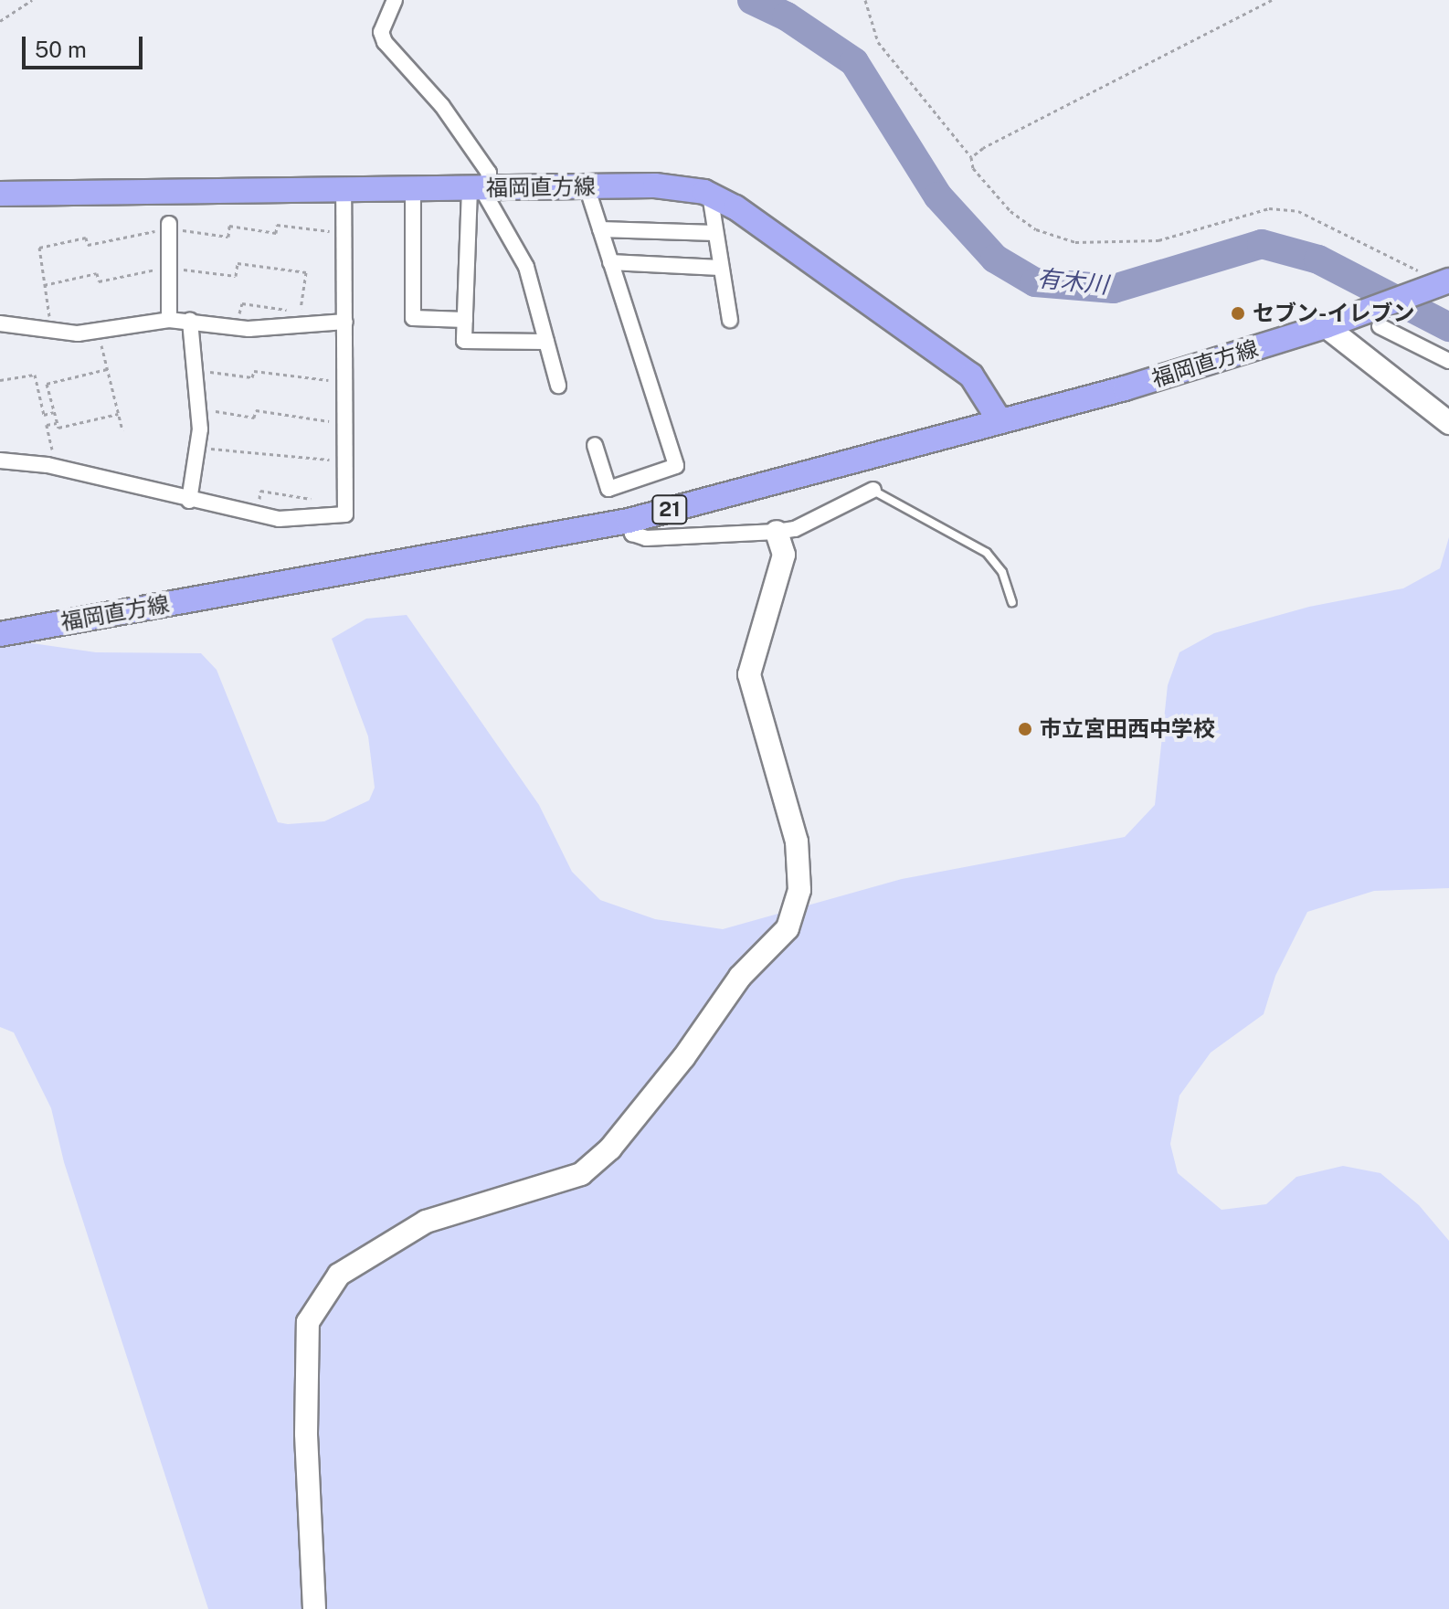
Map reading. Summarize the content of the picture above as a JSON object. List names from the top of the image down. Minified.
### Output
{"streets":{"main road":["福岡直方線","21"]},"water":["有木川"],"places":["セブン-イレブン","市立宮田西中学校"],"scale_bar":"50 m"}
